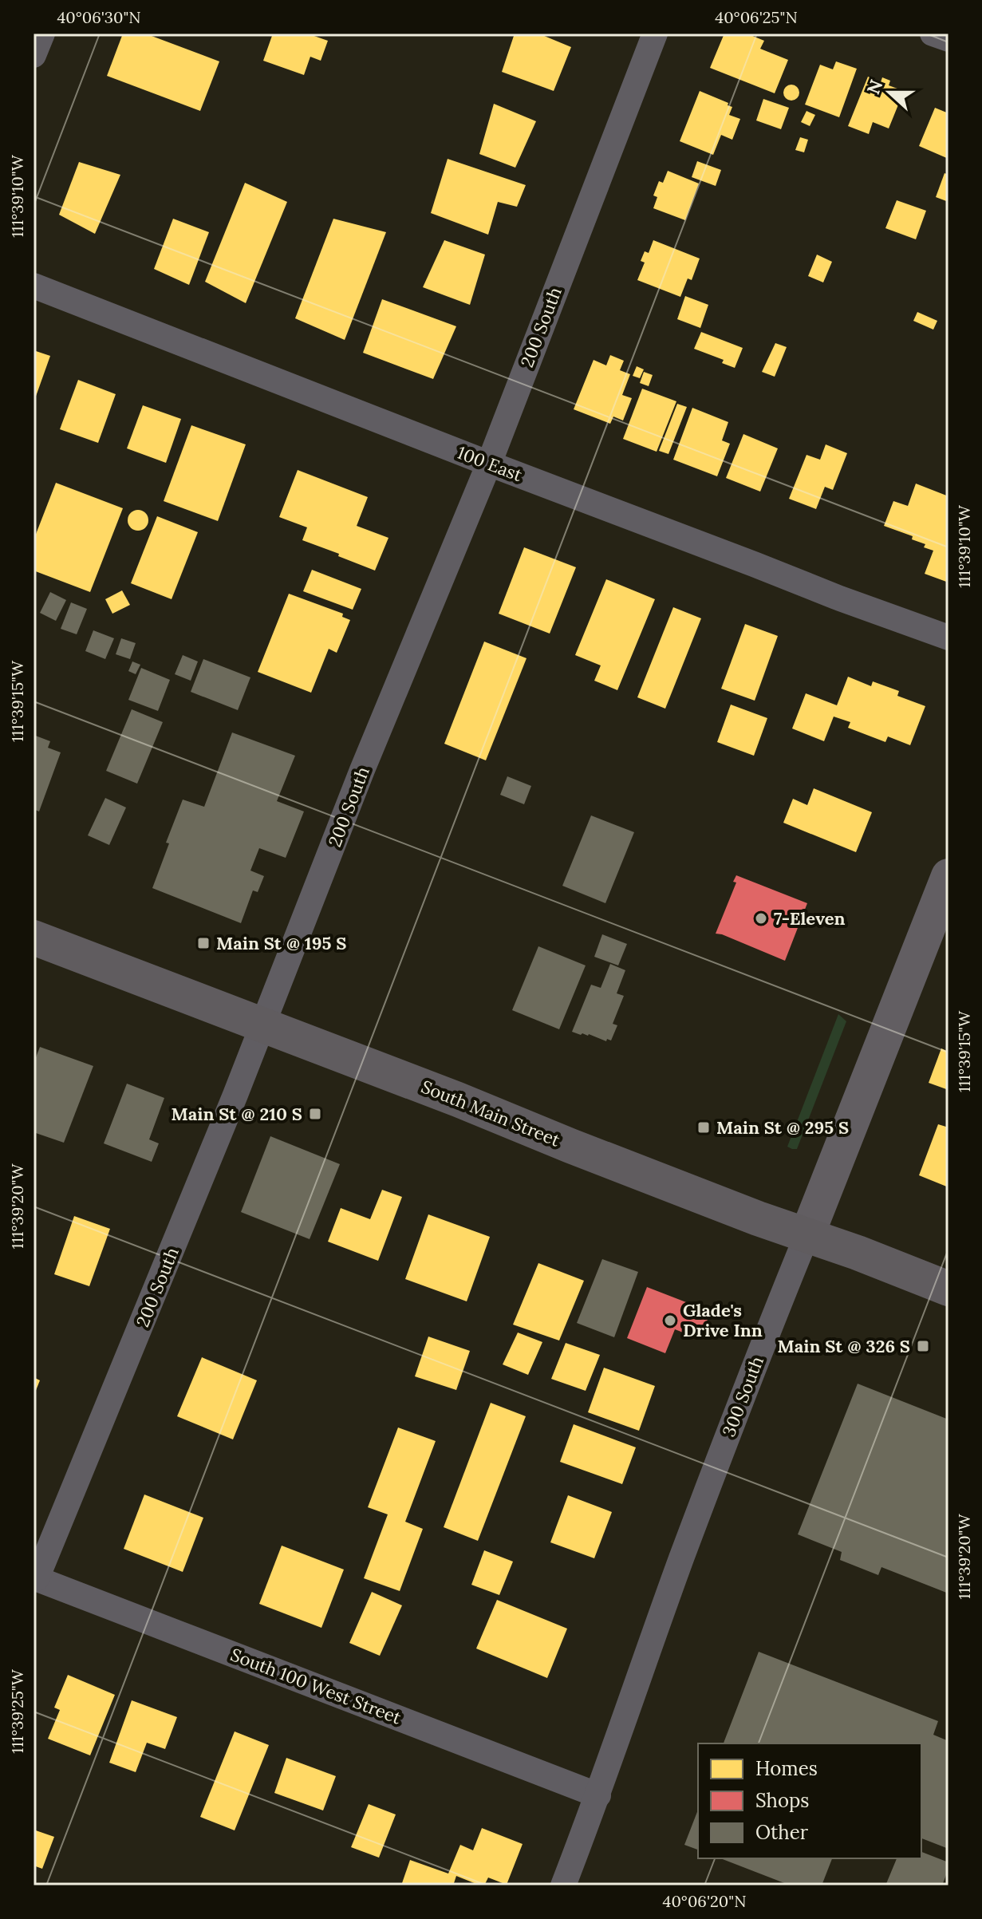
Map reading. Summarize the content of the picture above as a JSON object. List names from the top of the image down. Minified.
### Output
{"streets":{"main road":["South Main Street","300 South"],"street":["200 South","100 East","South 100 West Street"]},"crossings":[["200 South","100 East"],["200 South","South Main Street"],["200 South","South 100 West Street"],["South Main Street","300 South"],["300 South","South 100 West Street"]],"places":{"other":["7-Eleven","Glade's Drive Inn"],"transit":["Main St @ 195 S","Main St @ 210 S","Main St @ 295 S","Main St @ 326 S"]},"legend":["Homes","Shops","Other"],"north":"left","coordinates":["40°06'30\"N","40°06'25\"N","111°39'10\"W","111°39'15\"W","111°39'20\"W","111°39'25\"W","40°06'20\"N"]}
